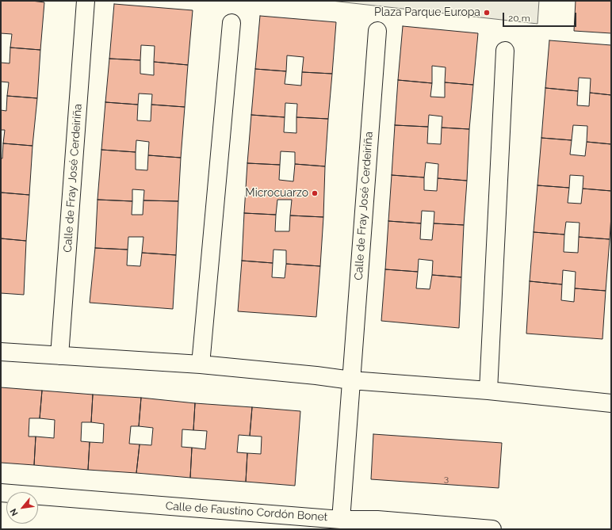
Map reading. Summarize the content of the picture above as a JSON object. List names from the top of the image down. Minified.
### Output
{"streets":{"street":["Calle de Fray José Cerdeiriña","Calle de Faustino Cordón Bonet"]},"crossings":[["Calle de Fray José Cerdeiriña","Calle de Faustino Cordón Bonet"]],"places":["Plaza Parque Europa","Microcuarzo"],"house_numbers":["3"],"scale_bar":"20 m","north":"bottom left"}
